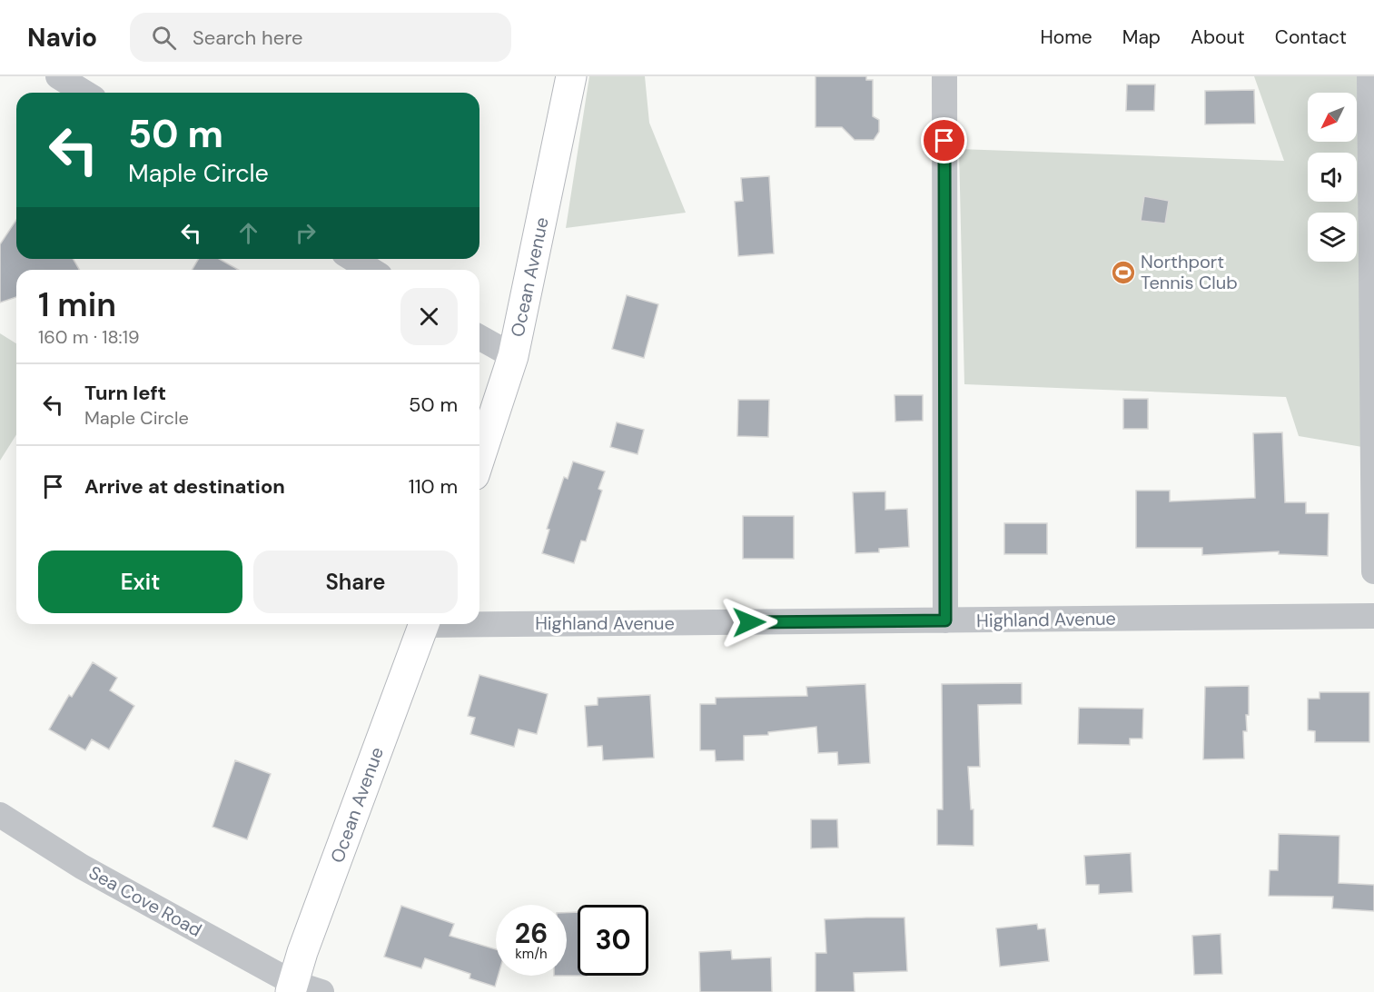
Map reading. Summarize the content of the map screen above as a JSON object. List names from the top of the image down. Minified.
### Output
{"streets":{"main road":["Ocean Avenue"],"street":["Highland Avenue","Sea Cove Road"]},"crossings":[["Ocean Avenue","Sea Cove Road"]],"places":{"sports":["Northport Tennis Club"]},"north":"bottom left","page":{"header":"Navio","search":"Search here","nav":["Home","Map","About","Contact"],"turn":["50 m","Maple Circle"],"heading":["1 min","160 m · 18:19"],"list":[{"name":"Turn left","note":"Maple Circle","value":"50 m"},{"name":"Arrive at destination","value":"110 m"}],"buttons":["Exit","Share"],"speed":"26 km/h","limit":"30"}}
